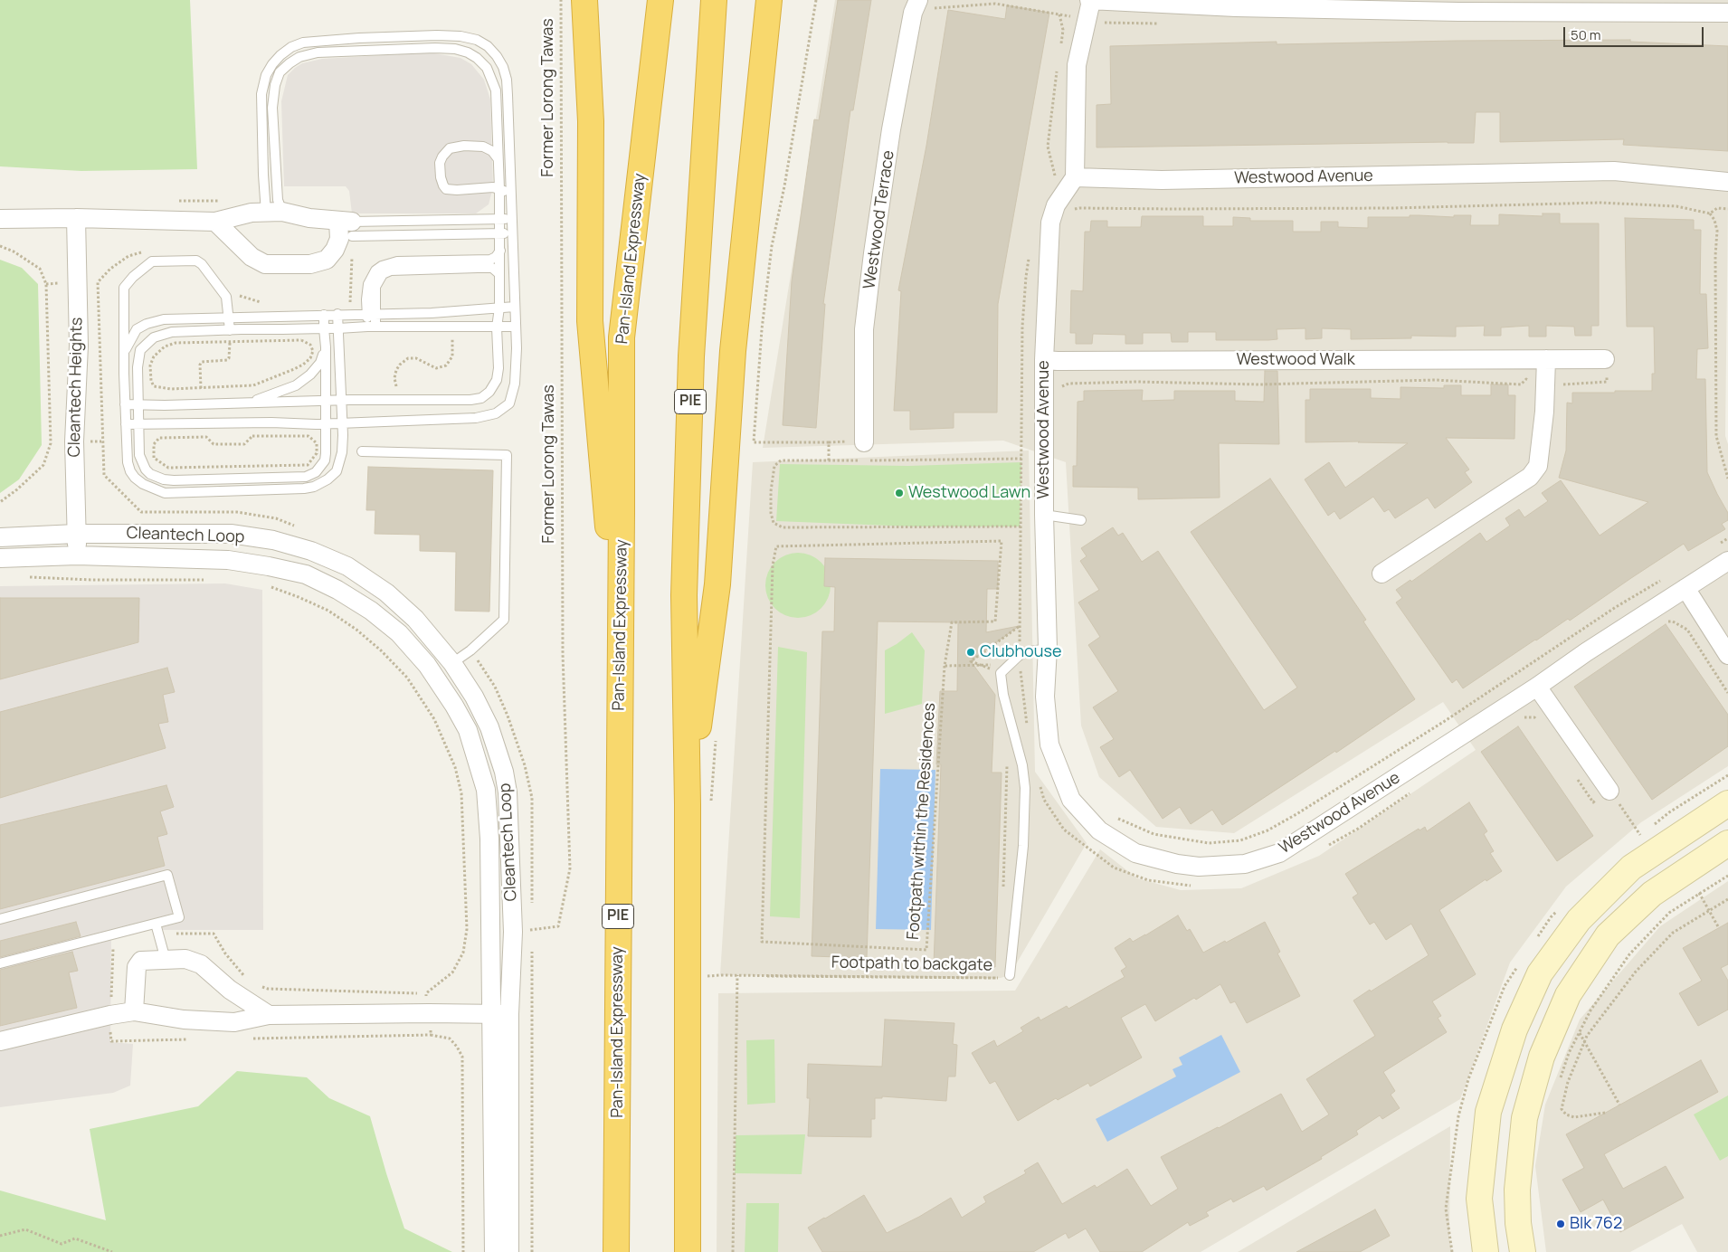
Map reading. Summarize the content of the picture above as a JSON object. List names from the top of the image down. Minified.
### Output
{"streets":{"highway":["Pan-Island Expressway","PIE"],"street":["Westwood Avenue","Westwood Terrace","Westwood Walk","Cleantech Heights","Cleantech Loop"],"path":["Former Lorong Tawas","Footpath within the Residences","Footpath to backgate"]},"crossings":[["Former Lorong Tawas","Cleantech Loop"],["Westwood Avenue","Westwood Walk"],["Cleantech Heights","Cleantech Loop"]],"places":["Westwood Lawn","Clubhouse","Blk 762"],"scale_bar":"50 m"}
